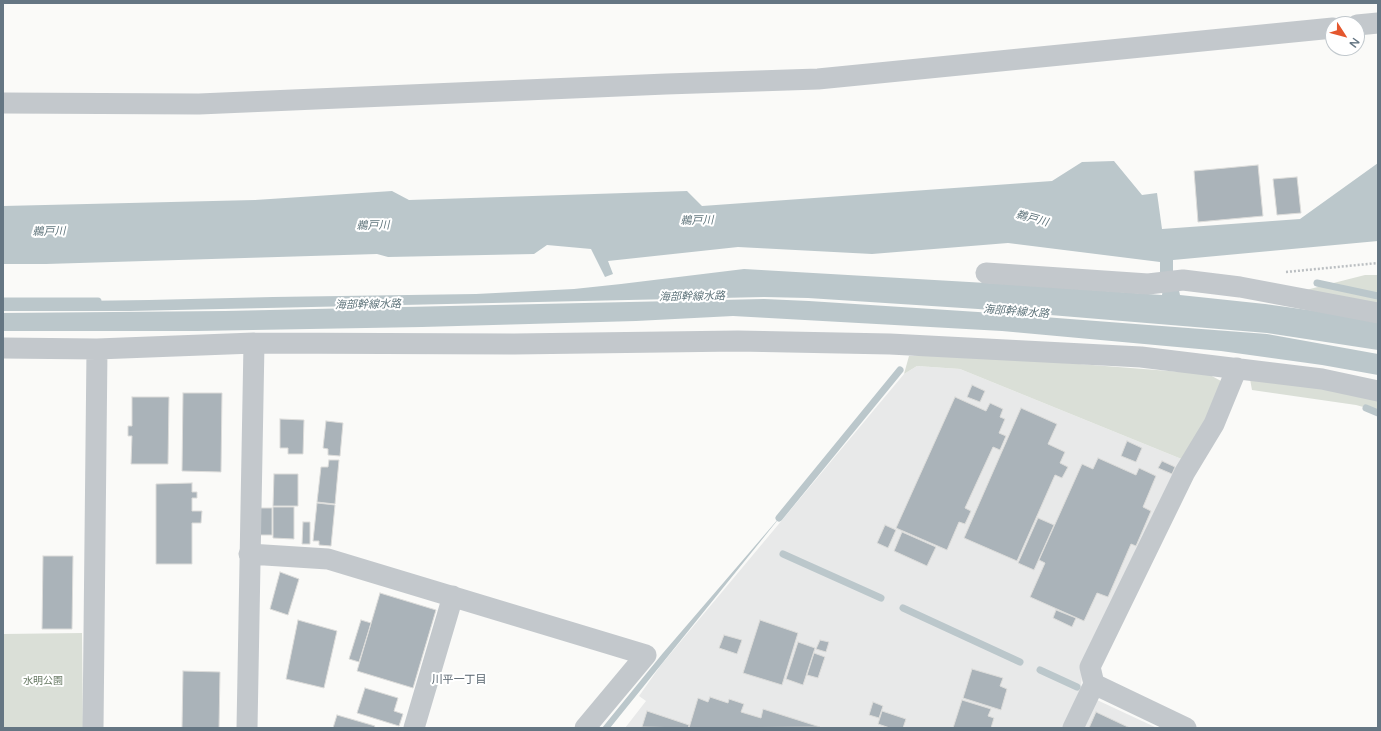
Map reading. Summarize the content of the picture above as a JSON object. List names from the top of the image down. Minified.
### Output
{"districts":["川平一丁目"],"water":["鵜戸川","海部幹線水路"],"parks":["水明公園"],"north":"bottom right"}
